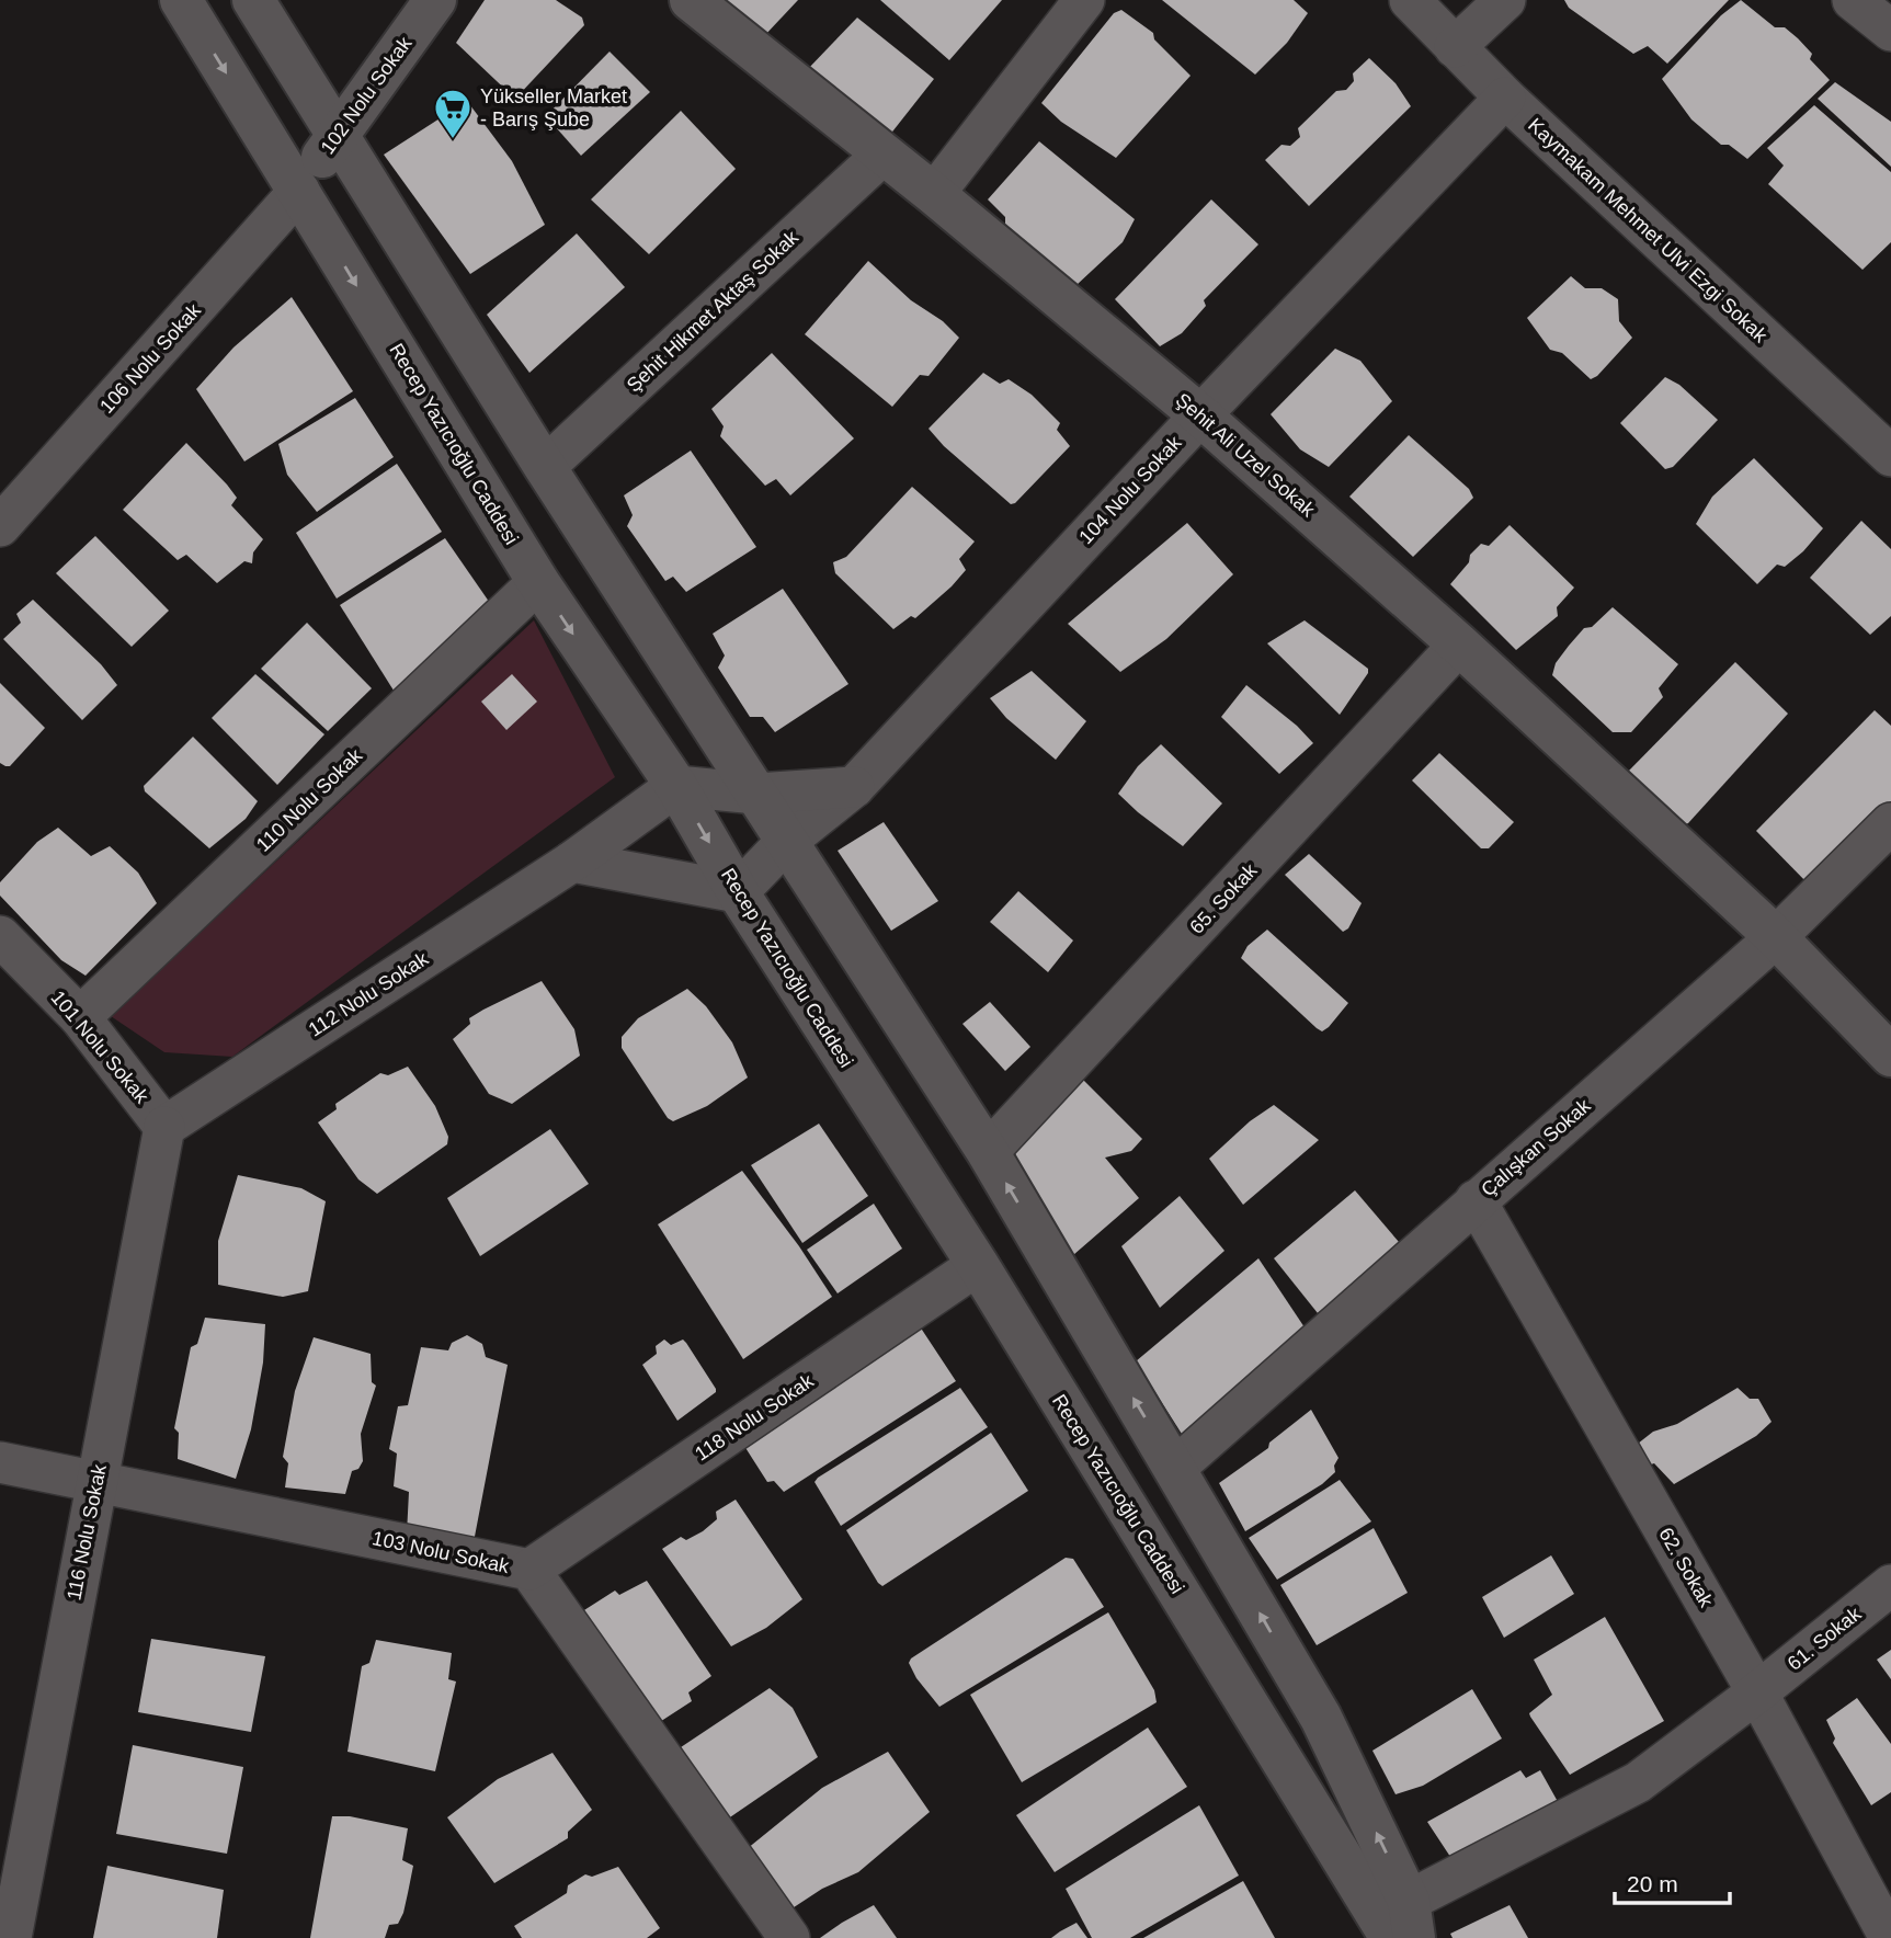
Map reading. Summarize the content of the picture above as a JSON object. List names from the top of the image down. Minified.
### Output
{"streets":{"street":["102 Nolu Sokak","Kaymakam Mehmet Ulvi Ezgi Sokak","Şehit Hikmet Aktaş Sokak","106 Nolu Sokak","Recep Yazıcıoğlu Caddesi","Şehit Ali Uzel Sokak","104 Nolu Sokak","110 Nolu Sokak","65. Sokak","112 Nolu Sokak","101 Nolu Sokak","Çalışkan Sokak","118 Nolu Sokak","116 Nolu Sokak","103 Nolu Sokak","62. Sokak","61. Sokak"]},"crossings":[["102 Nolu Sokak","106 Nolu Sokak"],["102 Nolu Sokak","Recep Yazıcıoğlu Caddesi"],["Kaymakam Mehmet Ulvi Ezgi Sokak","104 Nolu Sokak"],["Şehit Hikmet Aktaş Sokak","Şehit Ali Uzel Sokak"],["106 Nolu Sokak","Recep Yazıcıoğlu Caddesi"],["Recep Yazıcıoğlu Caddesi","104 Nolu Sokak"],["Recep Yazıcıoğlu Caddesi","110 Nolu Sokak"],["Recep Yazıcıoğlu Caddesi","112 Nolu Sokak"],["Recep Yazıcıoğlu Caddesi","118 Nolu Sokak"],["Şehit Ali Uzel Sokak","104 Nolu Sokak"],["Şehit Ali Uzel Sokak","65. Sokak"],["Şehit Ali Uzel Sokak","Çalışkan Sokak"],["110 Nolu Sokak","101 Nolu Sokak"],["112 Nolu Sokak","101 Nolu Sokak"],["112 Nolu Sokak","116 Nolu Sokak"],["101 Nolu Sokak","116 Nolu Sokak"],["Çalışkan Sokak","62. Sokak"],["118 Nolu Sokak","103 Nolu Sokak"],["116 Nolu Sokak","103 Nolu Sokak"],["62. Sokak","61. Sokak"]],"places":{"supermarket":["Yükseller Market - Barış Şube"]},"scale_bar":"20 m"}
